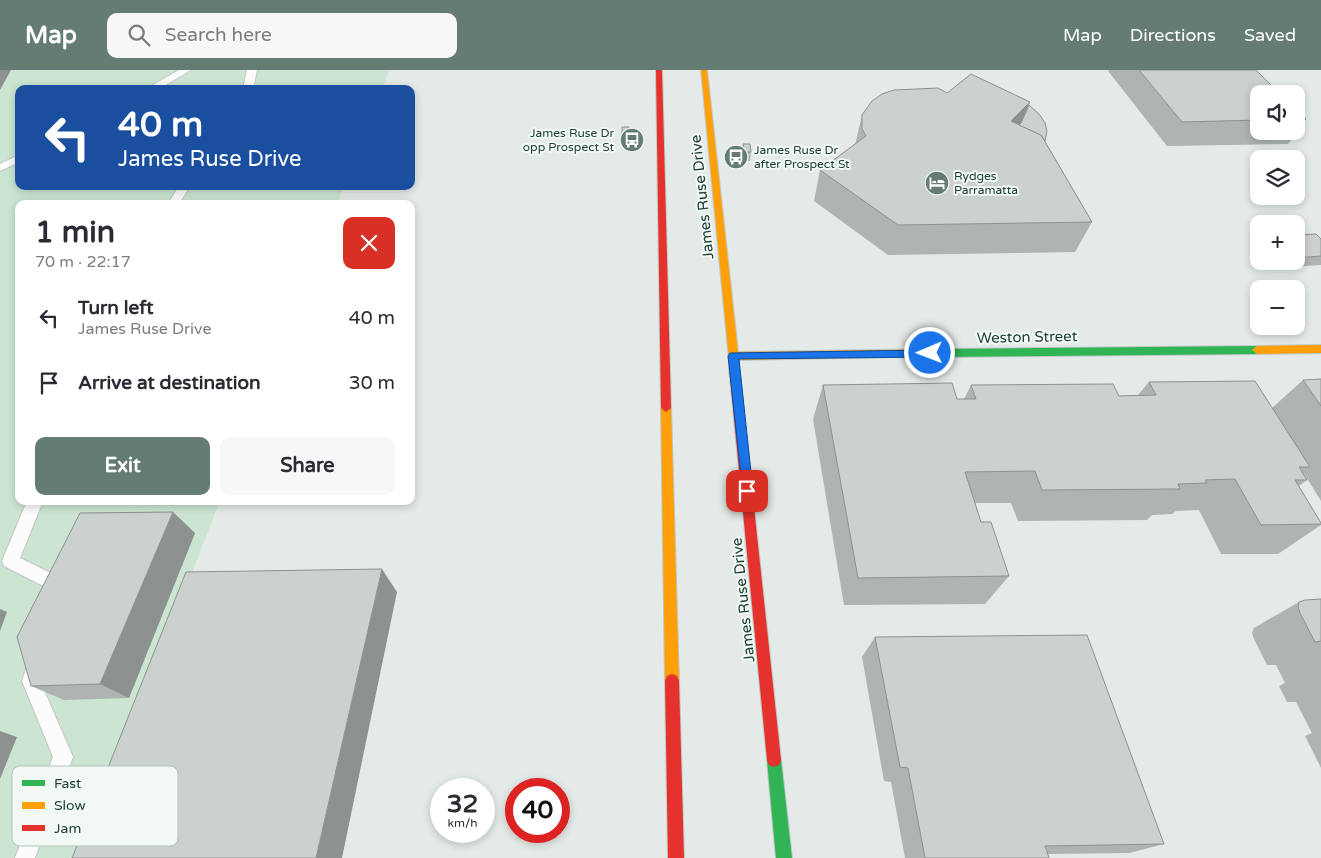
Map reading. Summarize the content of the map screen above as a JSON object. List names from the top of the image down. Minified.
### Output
{"streets":{"main road":["James Ruse Drive","Weston Street"]},"crossings":[["James Ruse Drive","Weston Street"]],"places":{"bus stop":["James Ruse Dr opp Prospect St","James Ruse Dr after Prospect St"],"hotel":["Rydges Parramatta"]},"legend":["Fast","Slow","Jam"],"page":{"header":"Map","search":"Search here","nav":["Map","Directions","Saved"],"map_buttons":["+","−"],"turn":["40 m","James Ruse Drive"],"heading":["1 min","70 m · 22:17"],"list":[{"name":"Turn left","note":"James Ruse Drive","value":"40 m"},{"name":"Arrive at destination","value":"30 m"}],"buttons":["Exit","Share"],"speed":"32 km/h","limit":"40"}}
